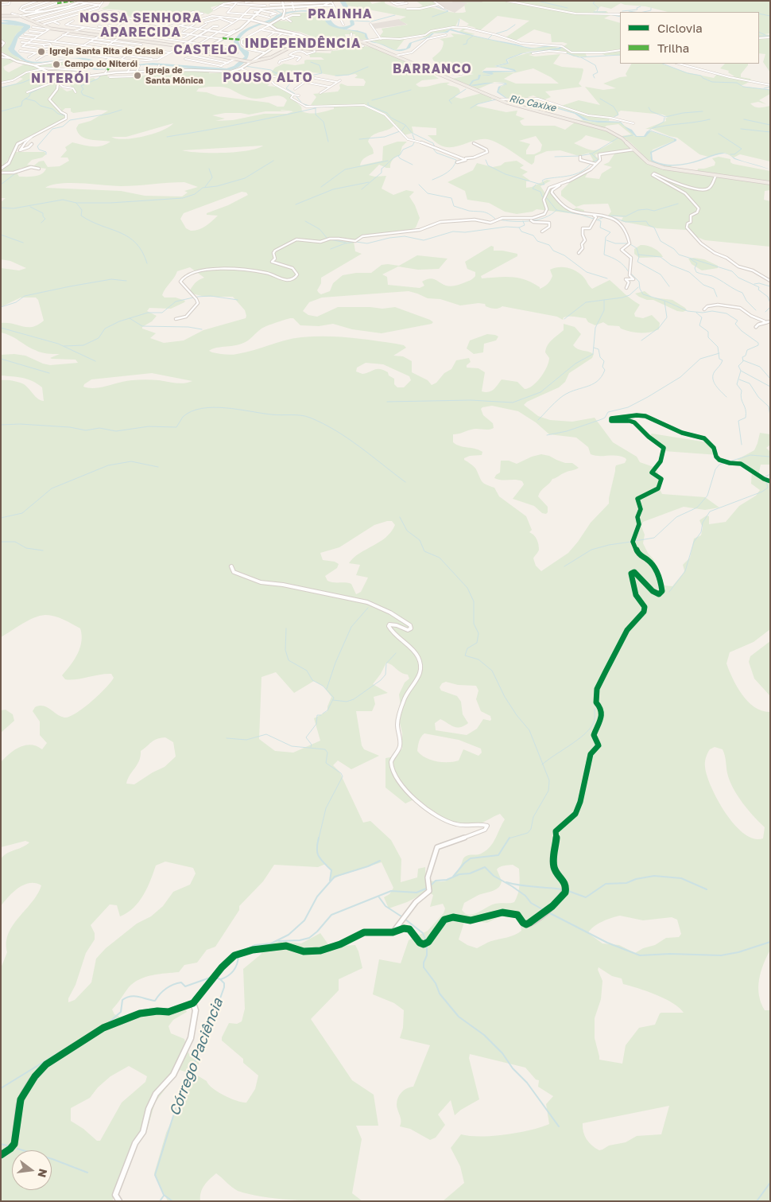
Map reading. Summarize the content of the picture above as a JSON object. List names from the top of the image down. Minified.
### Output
{"districts":["PRAINHA","NOSSA SENHORA APARECIDA","INDEPENDÊNCIA","CASTELO","BARRANCO","POUSO ALTO","NITERÓI"],"water":["Rio Caxixe","Córrego Paciência"],"places":["Igreja Santa Rita de Cássia","Campo do Niterói","Igreja de Santa Mônica"],"legend":["Ciclovia","Trilha"],"north":"right"}
